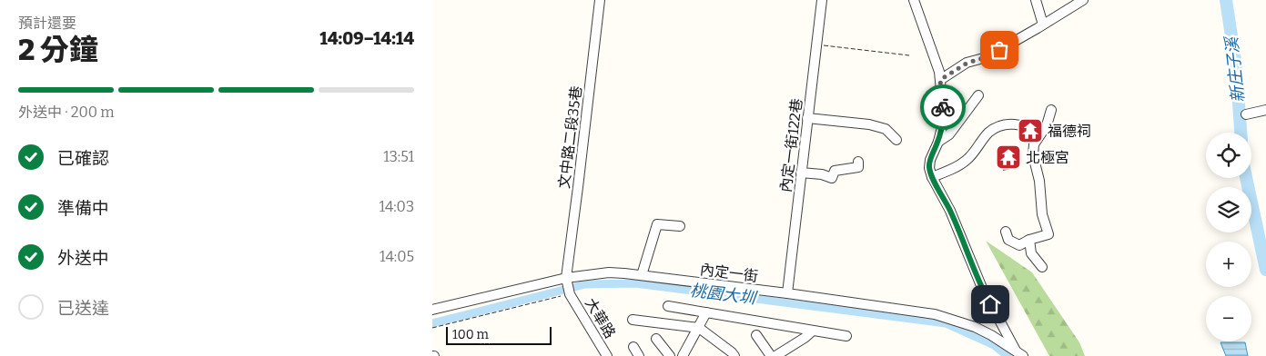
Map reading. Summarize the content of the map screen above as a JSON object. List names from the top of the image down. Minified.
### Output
{"streets":{"street":["文中路二段35巷","內定一街122巷","內定一街","大華路"]},"crossings":[["文中路二段35巷","內定一街"],["文中路二段35巷","大華路"],["內定一街122巷","內定一街"],["內定一街","大華路"]],"water":["新庄子溪","桃園大圳"],"places":{"temple":["福德祠","北極宮"]},"scale_bar":"100 m","page":{"heading":["2 分鐘","預計還要","14:09–14:14"],"bar":"外送中 · 200 m","list":[["已確認","13:51"],["準備中","14:03"],["外送中","14:05"],"已送達"],"map_buttons":["+","−"],"scale":"100 m"}}
